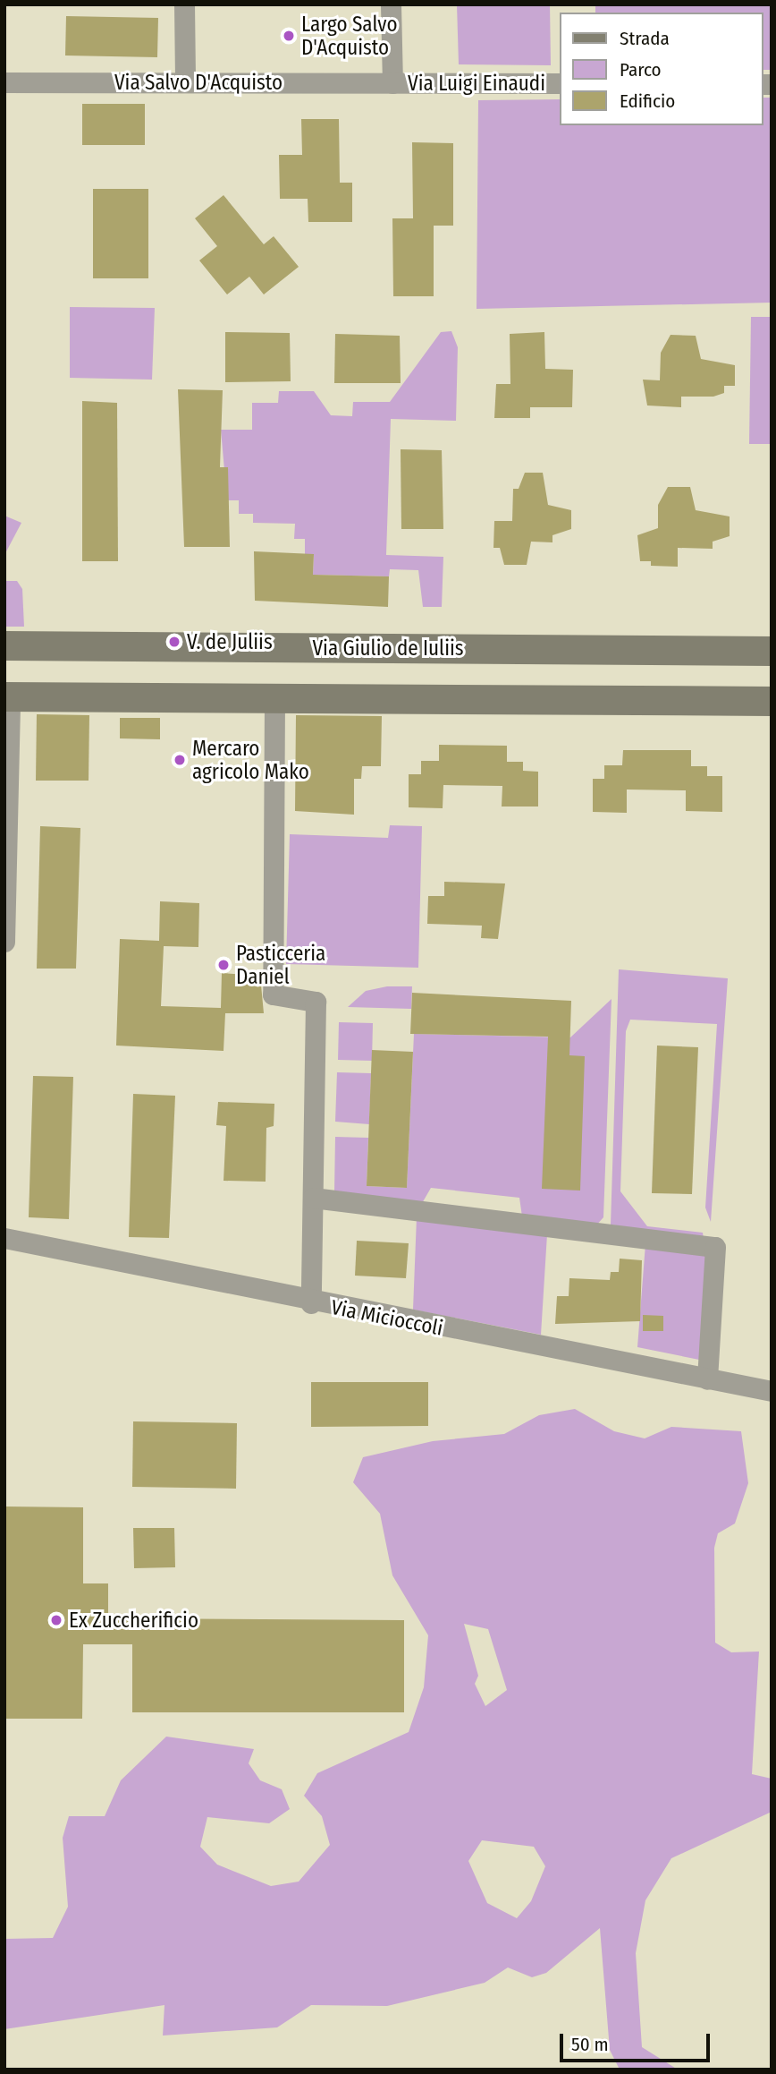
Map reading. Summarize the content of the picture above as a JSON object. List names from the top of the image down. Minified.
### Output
{"streets":{"main road":["Via Giulio de Iuliis"],"street":["Via Salvo D'Acquisto","Via Luigi Einaudi","Via Micioccoli"]},"crossings":[["Via Salvo D'Acquisto","Via Luigi Einaudi"]],"places":["Largo Salvo D'Acquisto","V. de Juliis","Mercaro agricolo Mako","Pasticceria Daniel","Ex Zuccherificio"],"legend":["Strada","Parco","Edificio"],"scale_bar":"50 m"}
